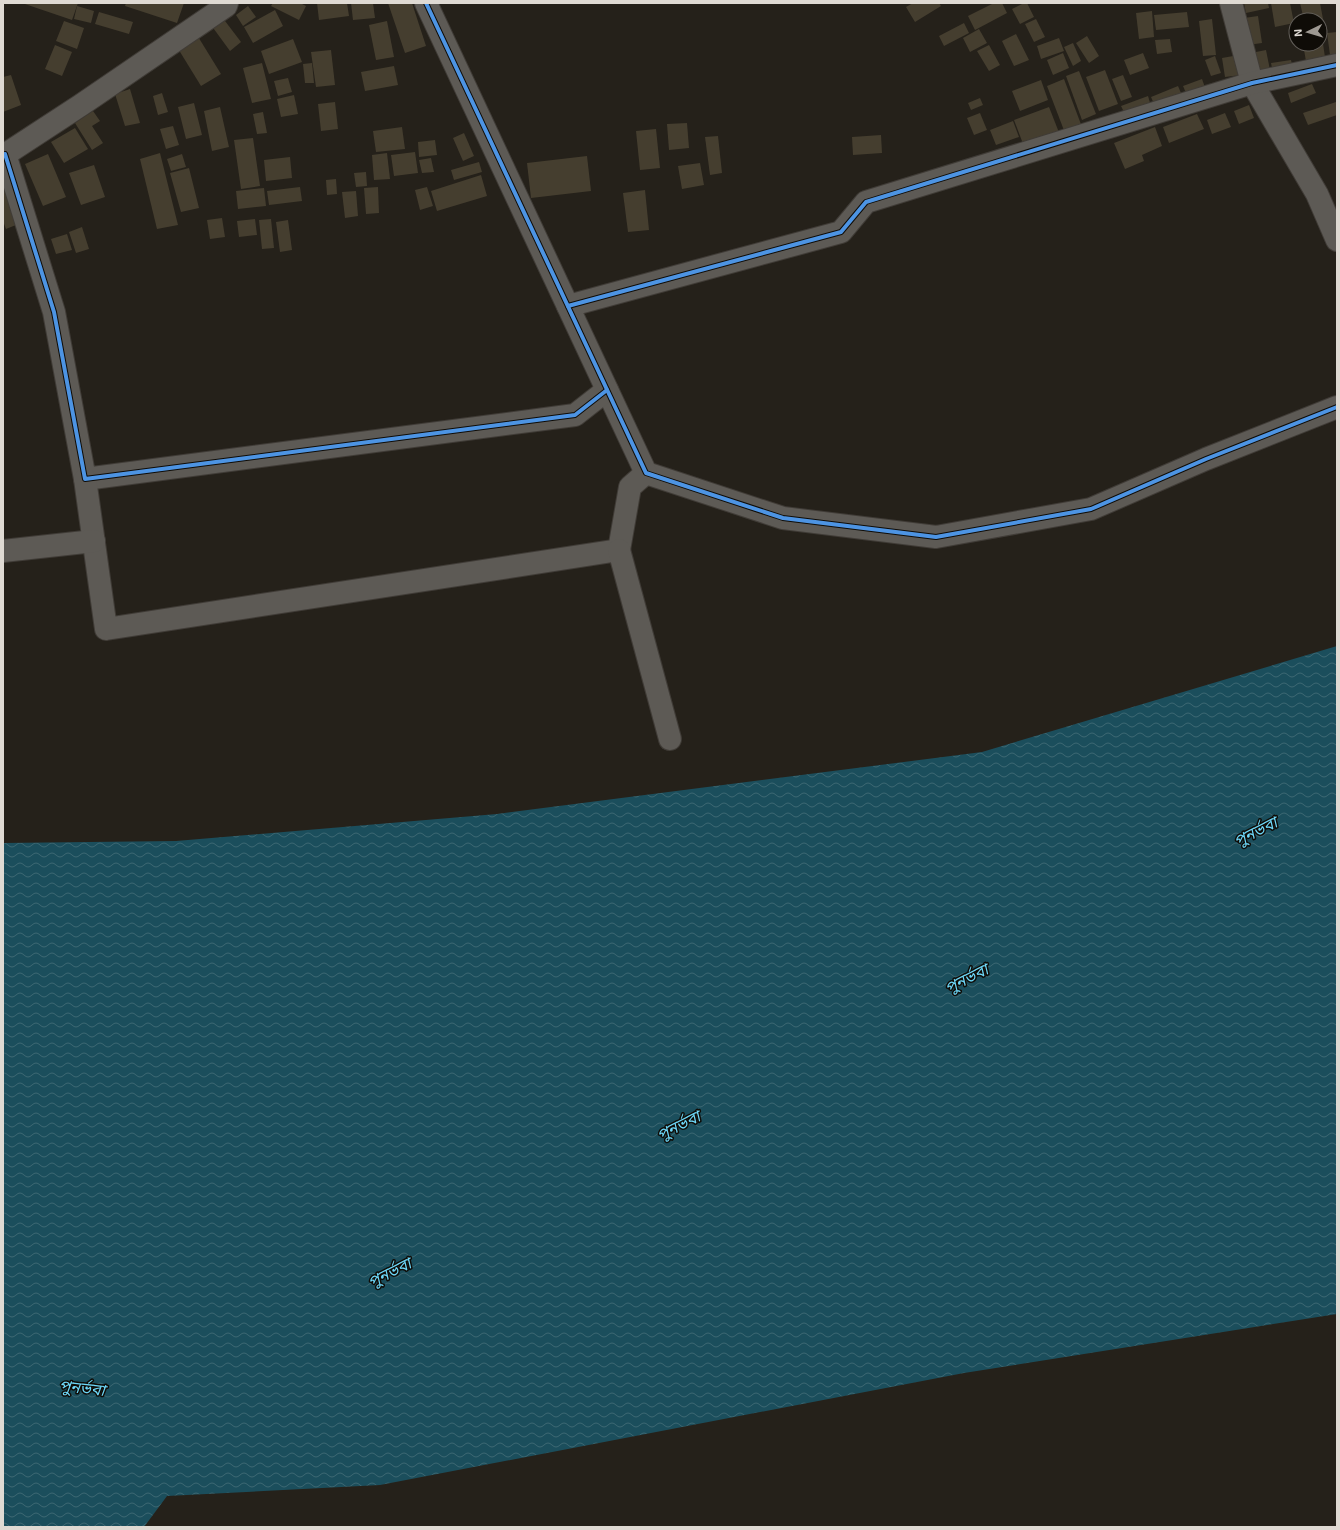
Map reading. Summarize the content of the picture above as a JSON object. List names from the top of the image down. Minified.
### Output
{"water":["পুনর্ভবা"],"north":"left"}
